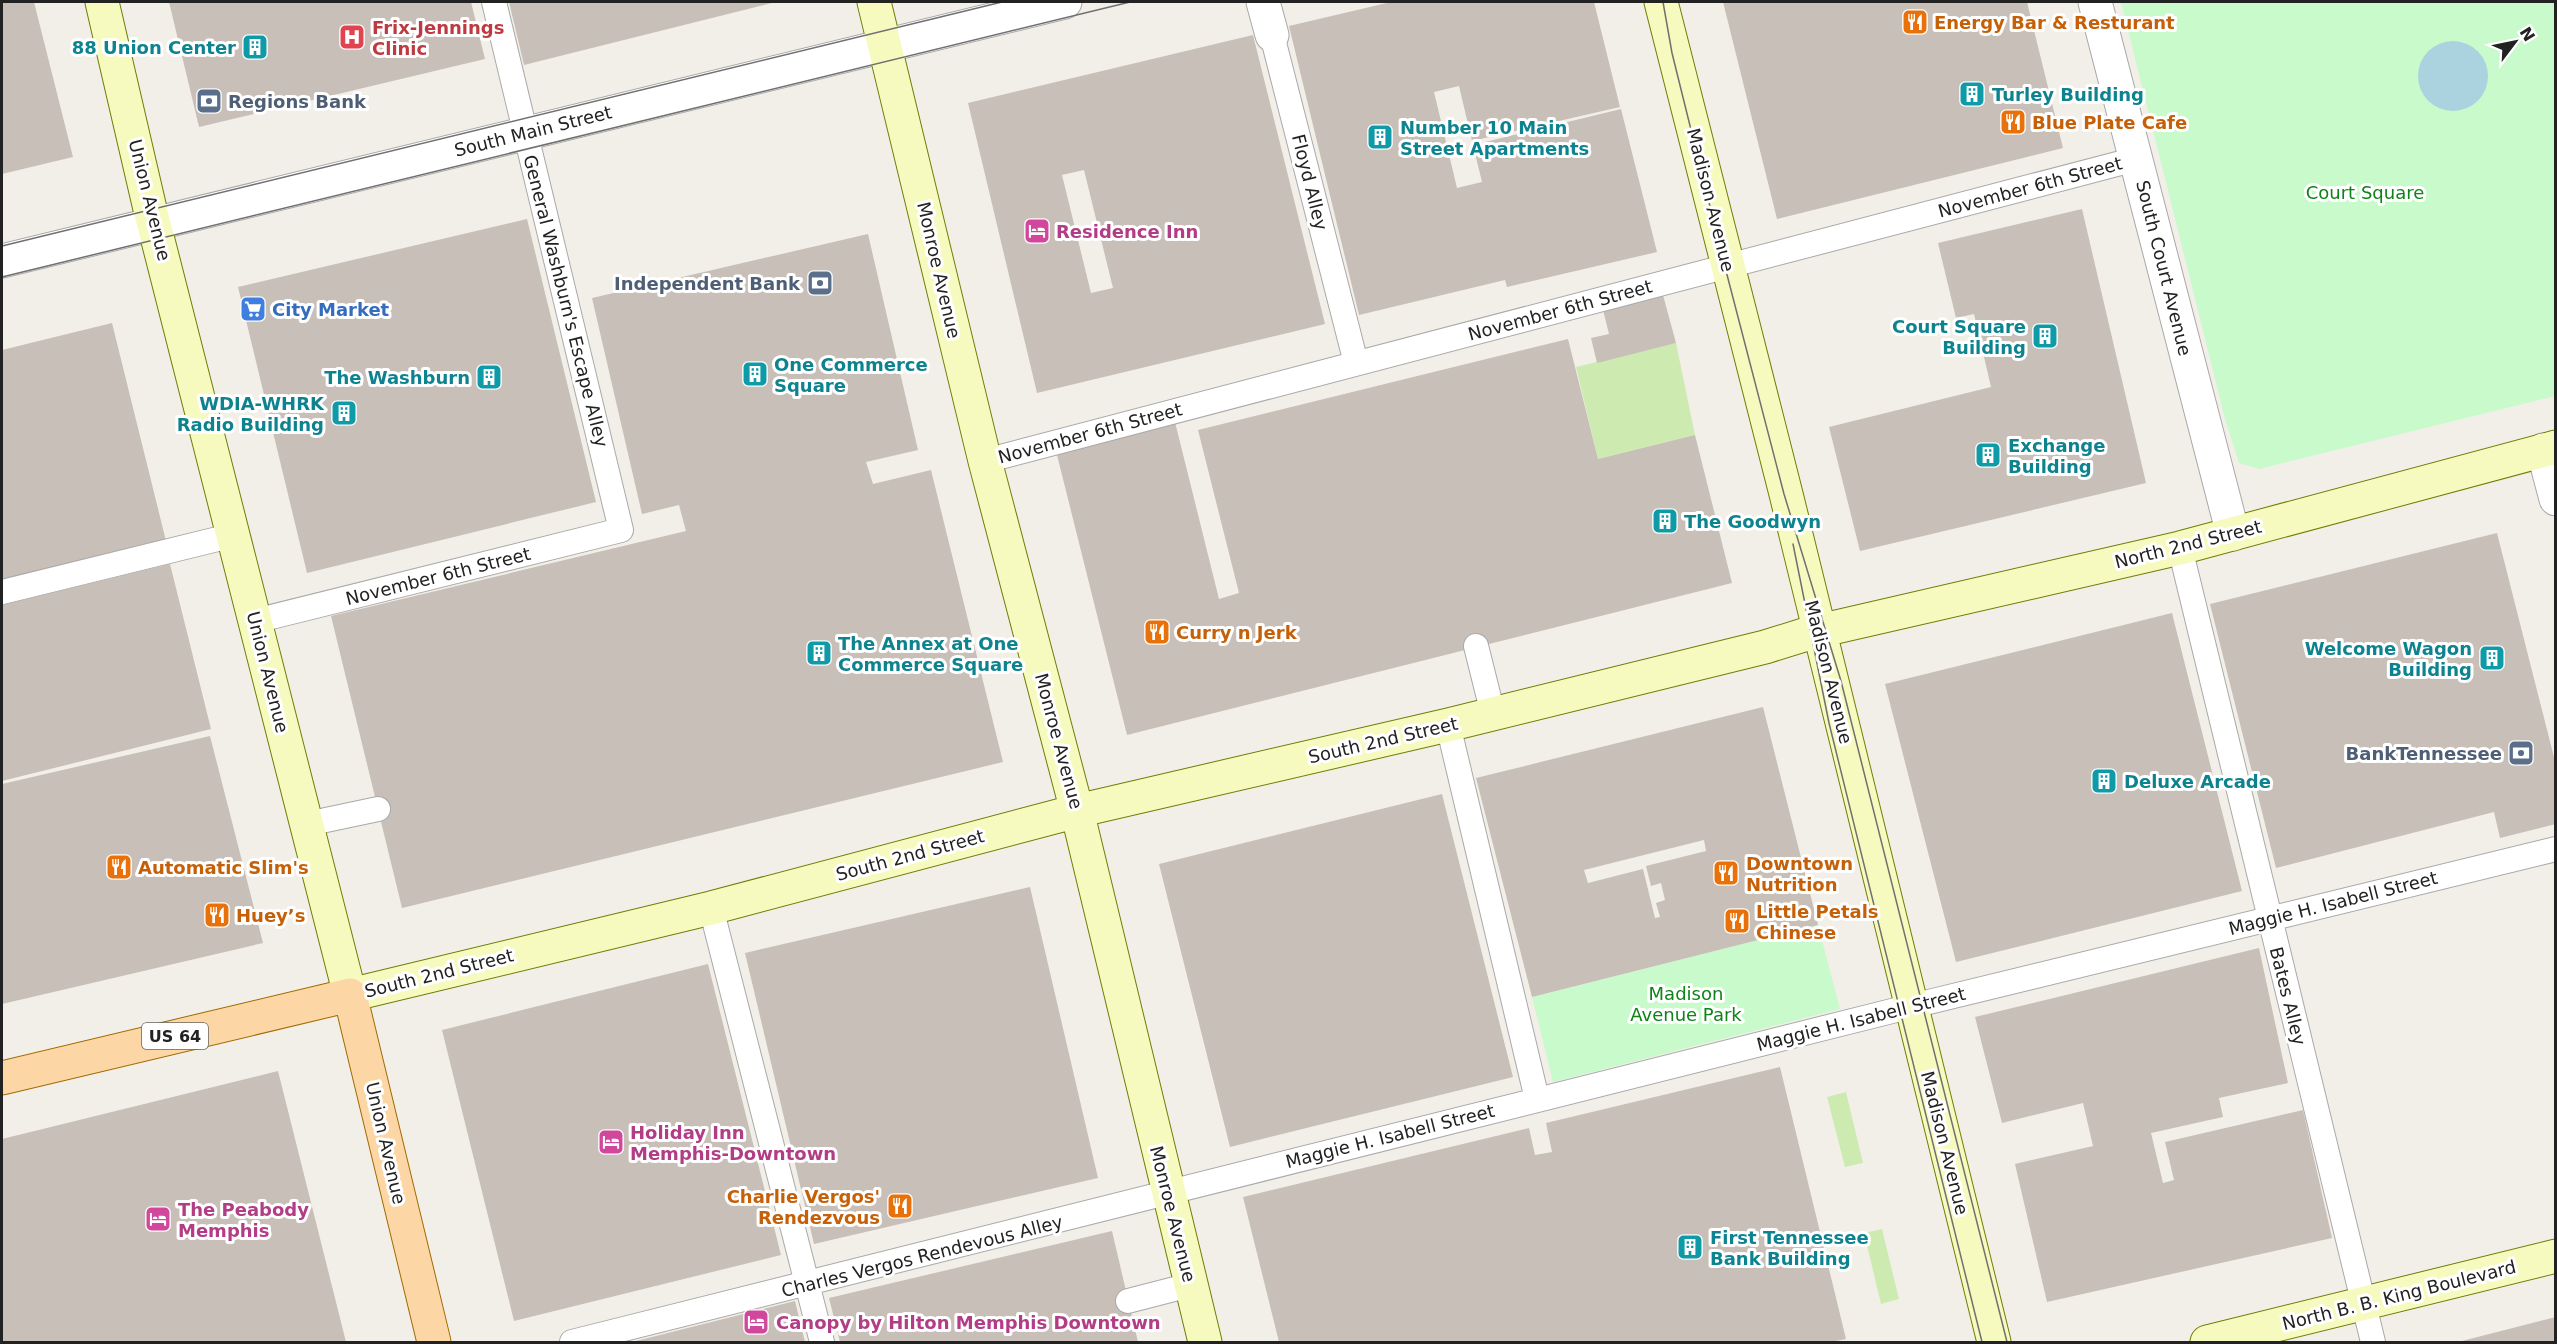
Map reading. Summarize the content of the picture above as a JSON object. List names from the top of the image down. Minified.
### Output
{"streets":{"main road":["Union Avenue","Madison Avenue","Monroe Avenue","North 2nd Street","South 2nd Street","US 64","North B. B. King Boulevard"],"street":["South Main Street","Floyd Alley","South Court Avenue"],"lane":["November 6th Street","General Washburn's Escape Alley","Maggie H. Isabell Street","Bates Alley","Charles Vergos Rendevous Alley"]},"crossings":[["South Main Street","Union Avenue"],["South Main Street","Monroe Avenue"],["South Main Street","General Washburn's Escape Alley"],["Floyd Alley","November 6th Street"],["November 6th Street","Union Avenue"],["November 6th Street","Madison Avenue"],["November 6th Street","South Court Avenue"],["November 6th Street","Monroe Avenue"],["November 6th Street","General Washburn's Escape Alley"],["Union Avenue","South 2nd Street"],["Madison Avenue","North 2nd Street"],["Madison Avenue","South 2nd Street"],["Madison Avenue","Maggie H. Isabell Street"],["South Court Avenue","North 2nd Street"],["Monroe Avenue","South 2nd Street"],["Monroe Avenue","Maggie H. Isabell Street"],["Monroe Avenue","Charles Vergos Rendevous Alley"],["North 2nd Street","South 2nd Street"],["North 2nd Street","Bates Alley"],["Maggie H. Isabell Street","Bates Alley"],["Maggie H. Isabell Street","Charles Vergos Rendevous Alley"],["Bates Alley","North B. B. King Boulevard"]],"parks":["Court Square","Madison Avenue Park"],"places":{"restaurant":["Energy Bar & Resturant","Blue Plate Cafe","Curry n Jerk","Automatic Slim's","Downtown Nutrition","Huey’s","Little Petals Chinese","Charlie Vergos' Rendezvous"],"hospital":["Frix-Jennings Clinic"],"building":["88 Union Center","Turley Building","Number 10 Main Street Apartments","Court Square Building","One Commerce Square","The Washburn","WDIA-WHRK Radio Building","Exchange Building","The Goodwyn","The Annex at One Commerce Square","Welcome Wagon Building","Deluxe Arcade","First Tennessee Bank Building"],"bank":["Regions Bank","Independent Bank","BankTennessee"],"hotel":["Residence Inn","Holiday Inn Memphis-Downtown","The Peabody Memphis","Canopy by Hilton Memphis Downtown"],"supermarket":["City Market"]},"north":"top right"}
